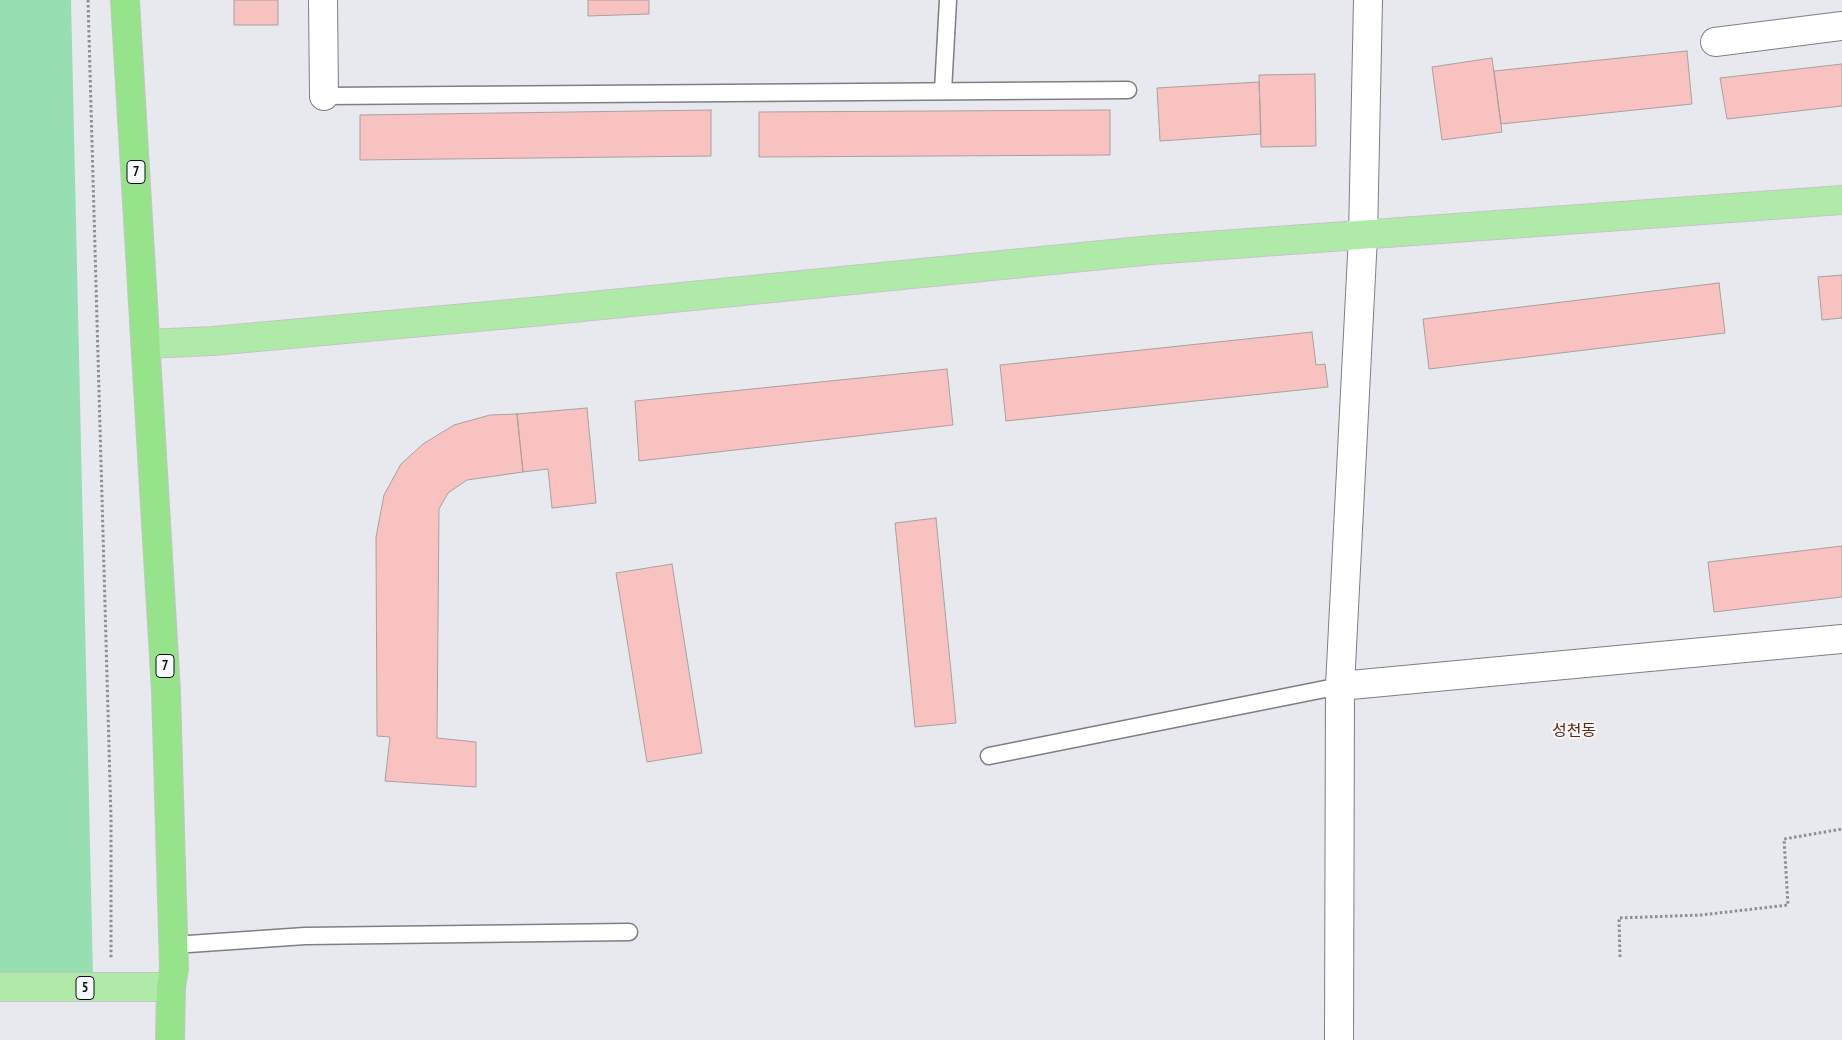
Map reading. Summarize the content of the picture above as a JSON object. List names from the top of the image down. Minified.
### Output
{"streets":{"highway":["7"],"main road":["5"]},"crossings":[["7","5"]],"districts":["성천동"]}
